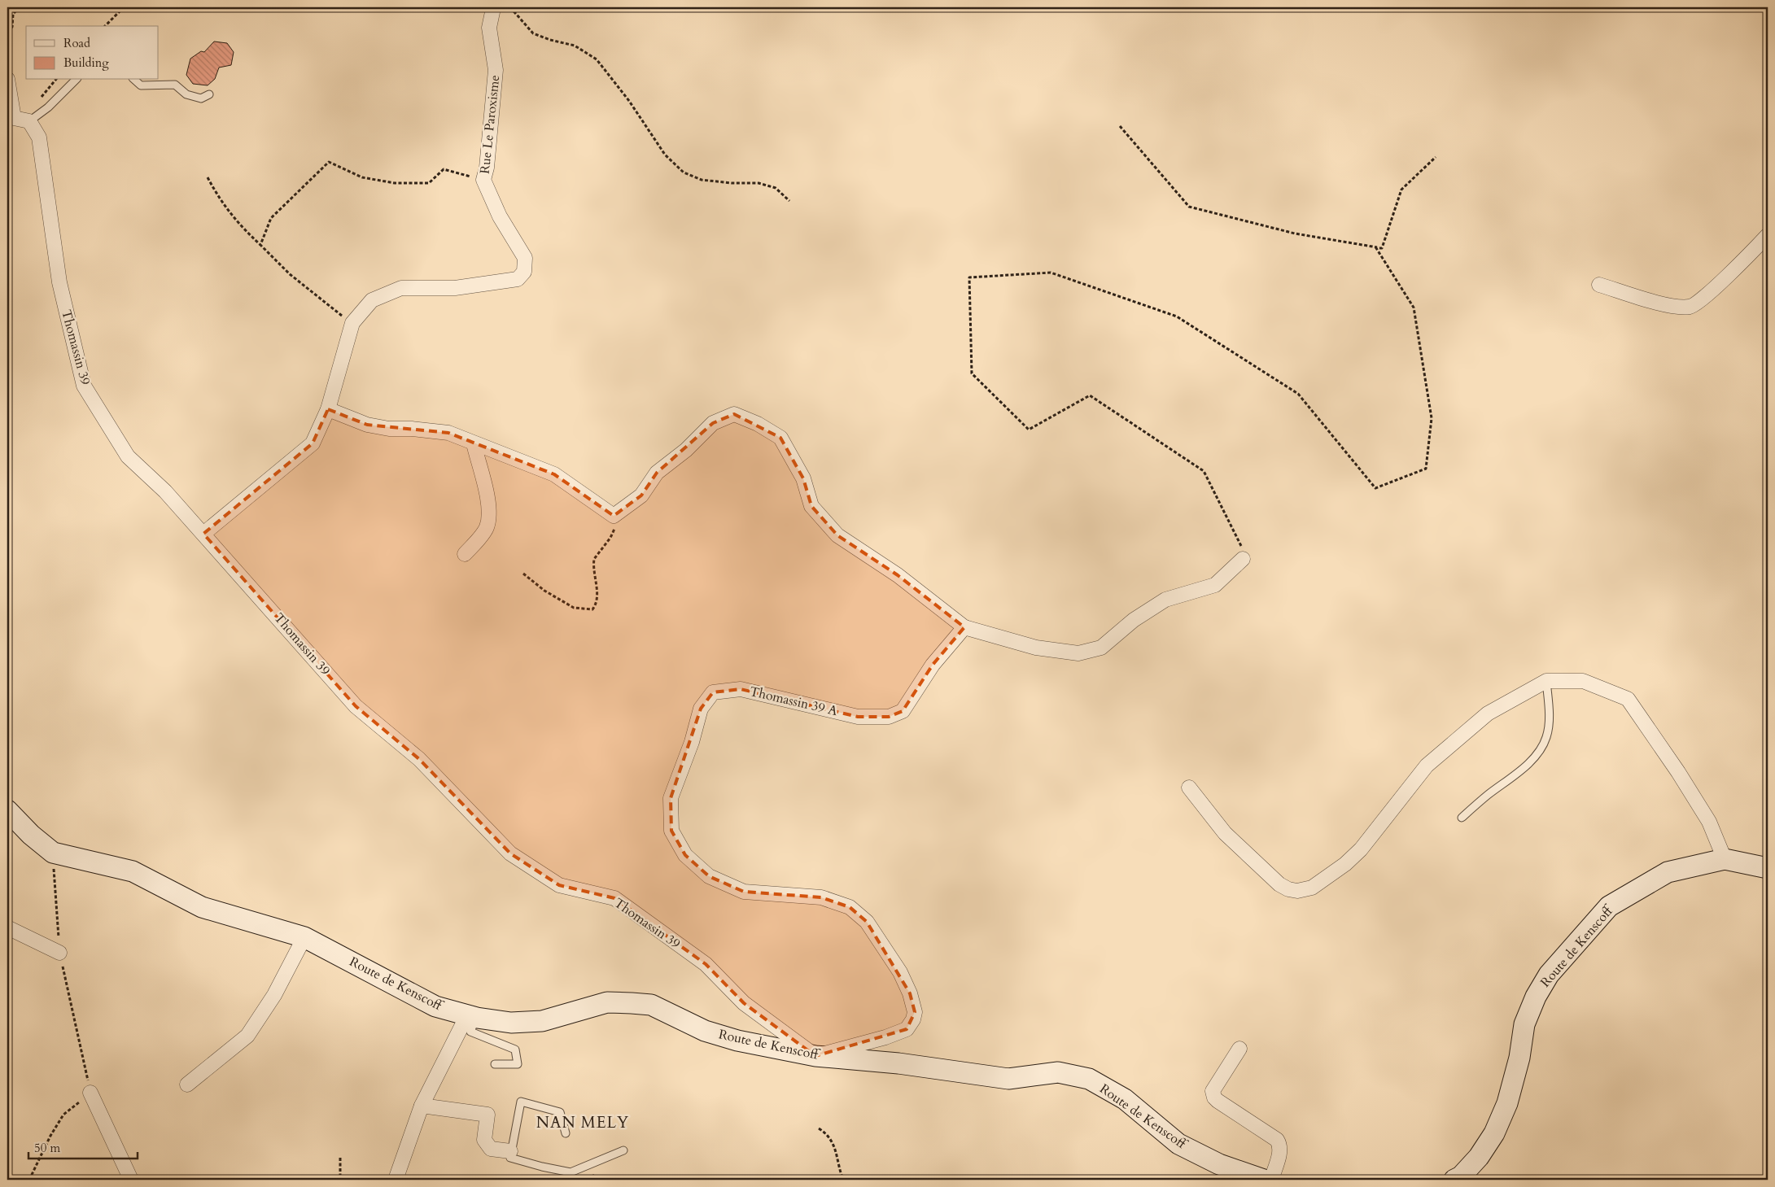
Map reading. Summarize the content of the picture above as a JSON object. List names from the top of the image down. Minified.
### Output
{"streets":{"main road":["Route de Kenscoff"],"street":["Rue Le Paroxisme","Thomassin 39","Thomassin 39 A"]},"crossings":[["Rue Le Paroxisme","Thomassin 39"],["Thomassin 39","Thomassin 39 A"],["Thomassin 39","Route de Kenscoff"],["Thomassin 39 A","Route de Kenscoff"]],"districts":["NAN MELY"],"legend":["Road","Building"],"scale_bar":"50 m"}
